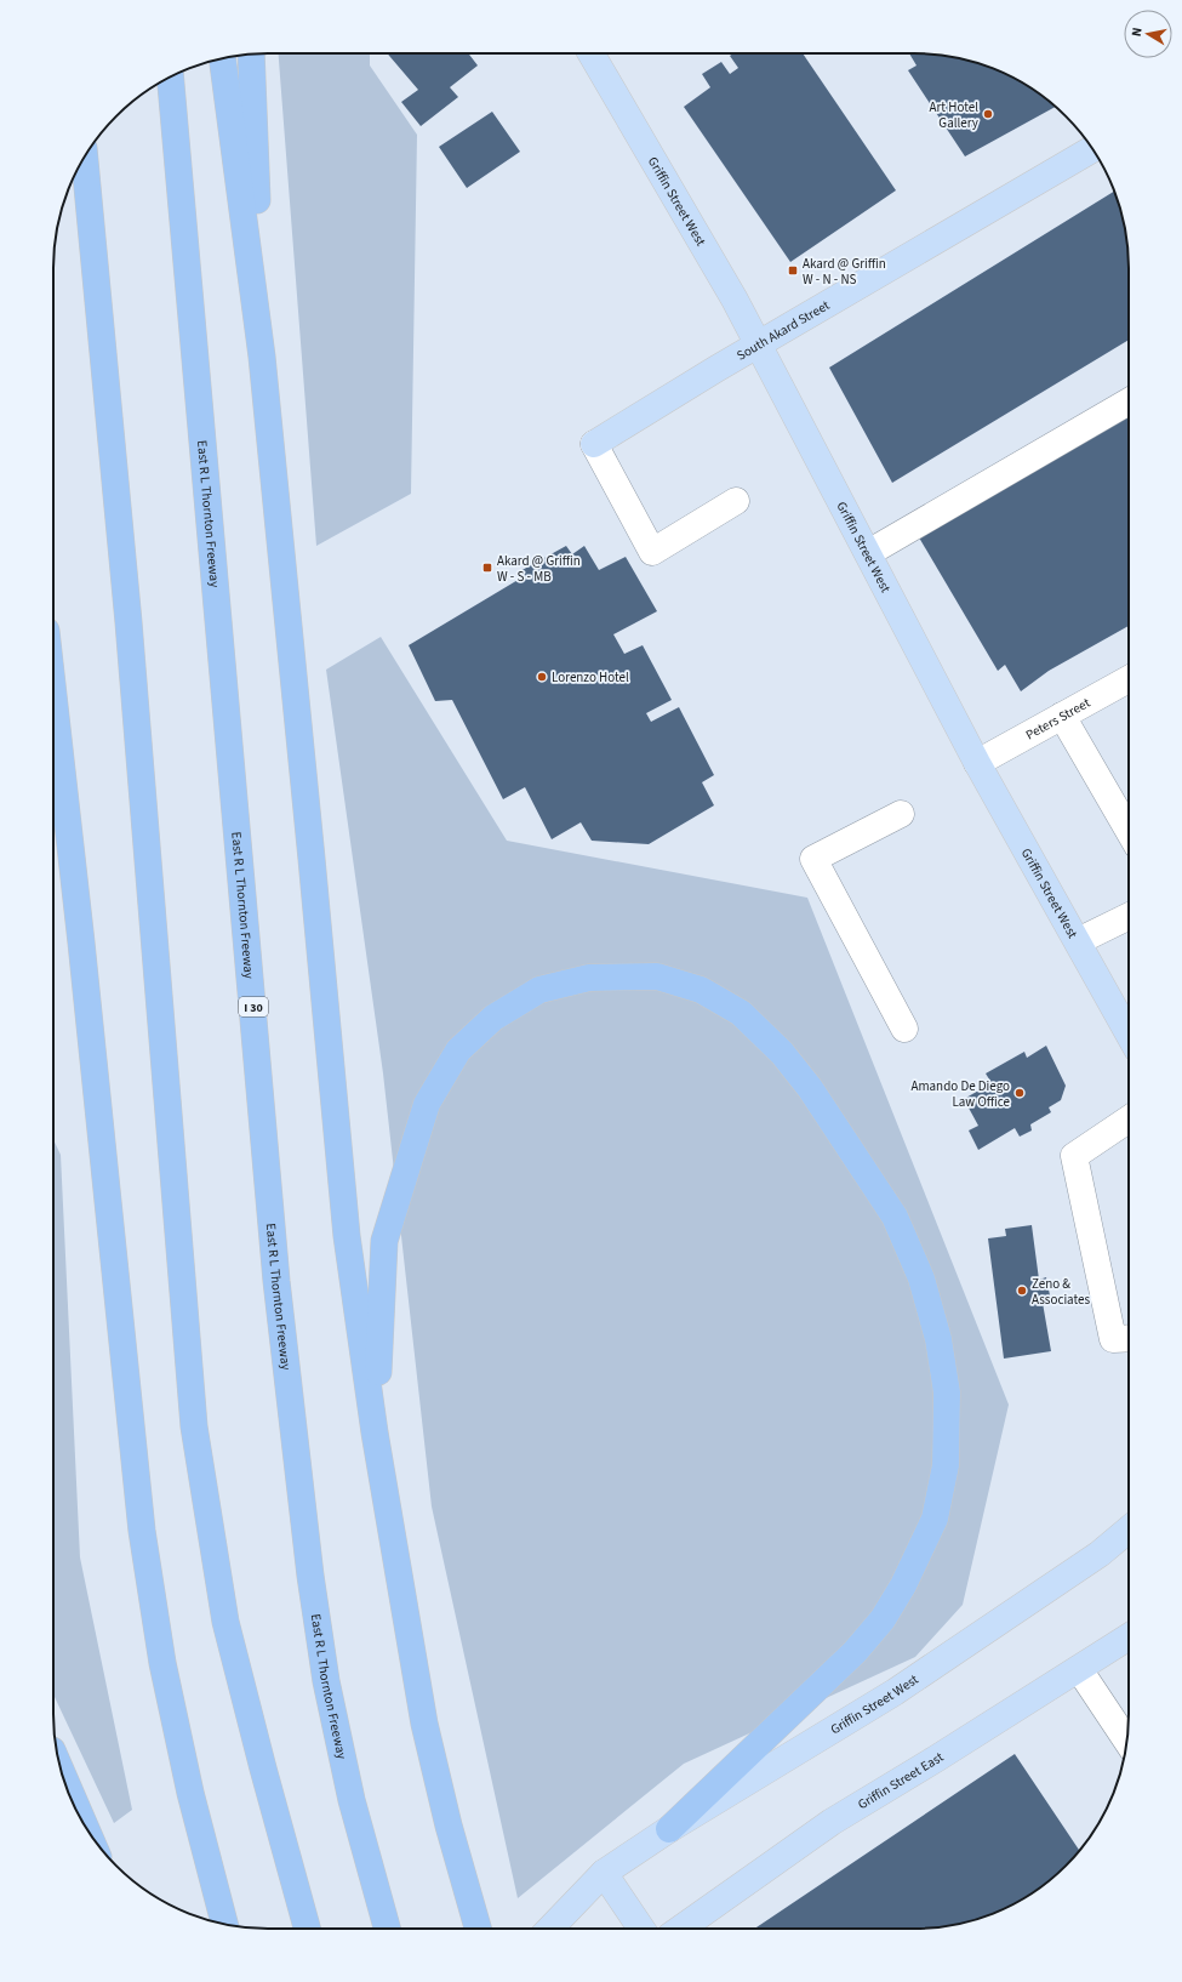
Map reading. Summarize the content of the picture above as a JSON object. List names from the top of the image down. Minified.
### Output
{"streets":{"highway":["East R L Thornton Freeway","I 30"],"main road":["Griffin Street West","South Akard Street","Griffin Street East"],"street":["Peters Street"]},"crossings":[["Griffin Street West","South Akard Street"],["Griffin Street West","Peters Street"]],"places":{"other":["Art Hotel Gallery","Lorenzo Hotel","Amando De Diego Law Office","Zeno & Associates"],"transit":["Akard @ Griffin W - N - NS","Akard @ Griffin W - S - MB"]},"north":"left"}
